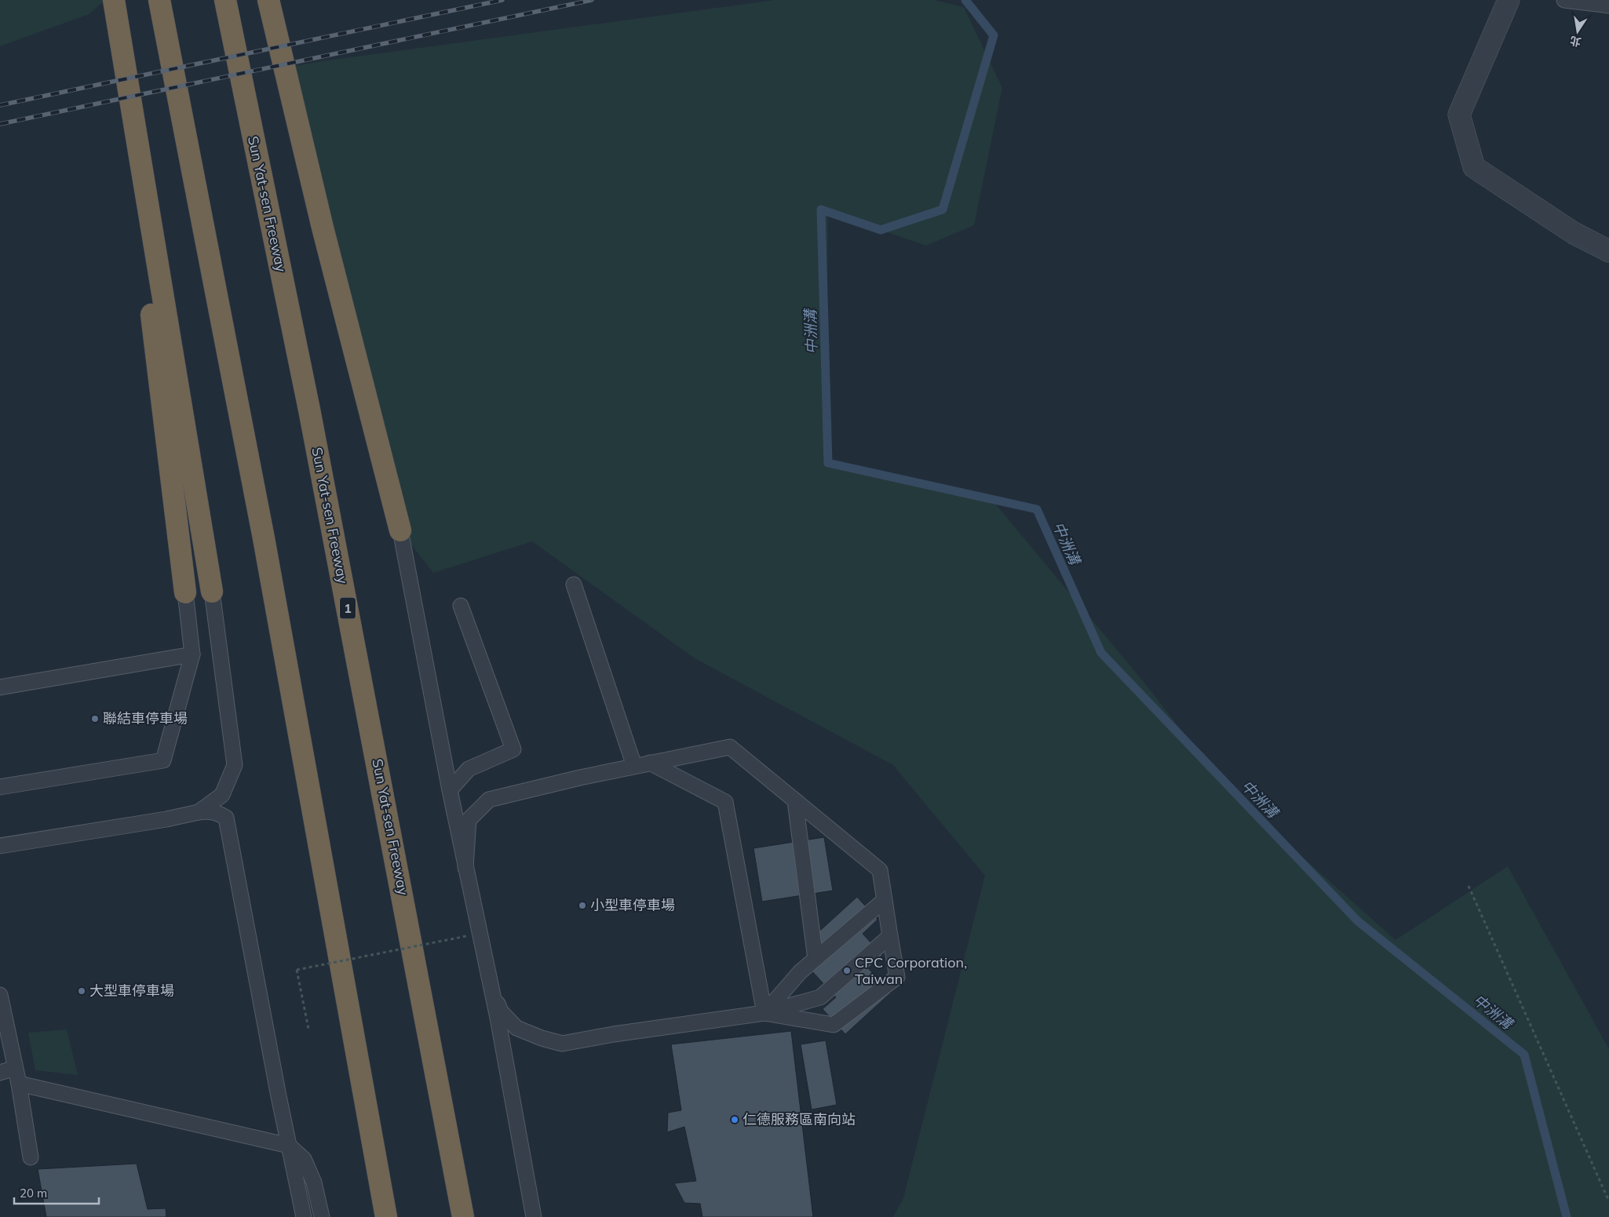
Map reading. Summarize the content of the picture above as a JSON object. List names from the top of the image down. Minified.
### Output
{"streets":{"highway":["Sun Yat-sen Freeway","1"]},"water":["中洲溝"],"places":["聯結車停車場","小型車停車場","CPC Corporation, Taiwan","大型車停車場","仁德服務區南向站"],"scale_bar":"20 m","north":"bottom"}
